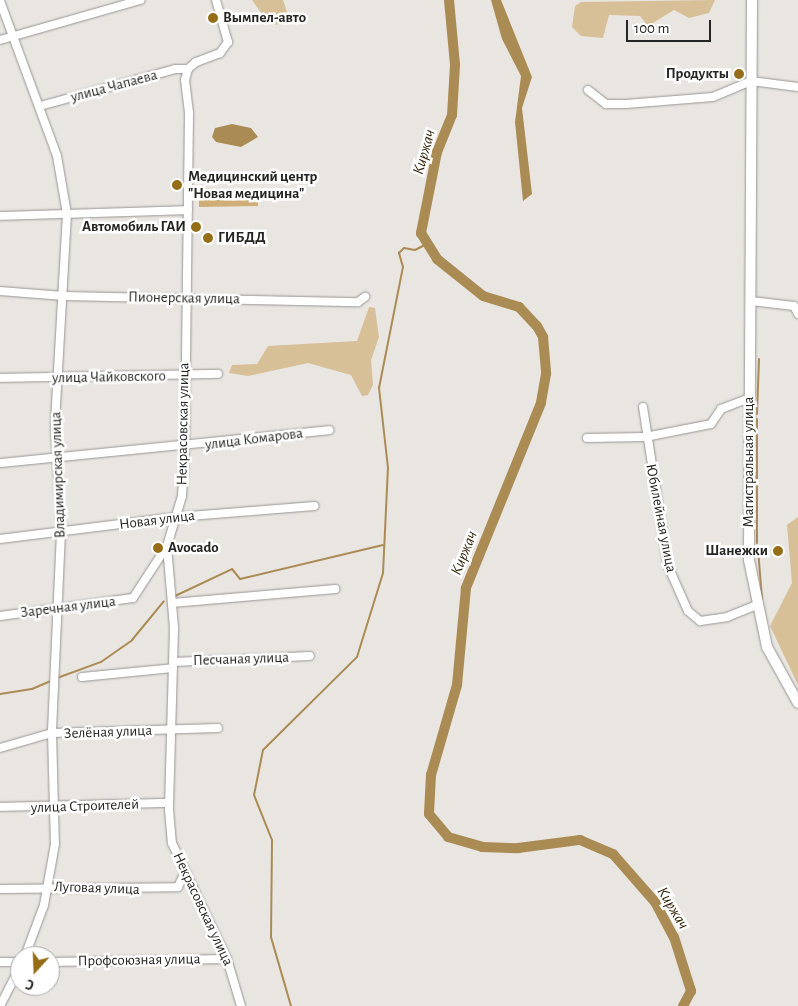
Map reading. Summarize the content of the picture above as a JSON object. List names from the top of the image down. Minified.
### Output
{"streets":{"main road":["Магистральная улица"],"street":["улица Чапаева","Пионерская улица","улица Чайковского","Некрасовская улица","улица Комарова","Владимирская улица","Юбилейная улица","Новая улица","Заречная улица","Песчаная улица","Зелёная улица","улица Строителей","Луговая улица","Профсоюзная улица"]},"crossings":[["улица Чапаева","Некрасовская улица"],["улица Чапаева","Владимирская улица"],["Пионерская улица","Некрасовская улица"],["Пионерская улица","Владимирская улица"],["улица Чайковского","Некрасовская улица"],["улица Чайковского","Владимирская улица"],["Некрасовская улица","улица Комарова"],["Некрасовская улица","Новая улица"],["Некрасовская улица","Заречная улица"],["Некрасовская улица","Песчаная улица"],["Некрасовская улица","Зелёная улица"],["Некрасовская улица","улица Строителей"],["Некрасовская улица","Луговая улица"],["Некрасовская улица","Профсоюзная улица"],["улица Комарова","Владимирская улица"],["Магистральная улица","Юбилейная улица"],["Владимирская улица","Новая улица"],["Владимирская улица","Заречная улица"],["Владимирская улица","Зелёная улица"],["Владимирская улица","улица Строителей"],["Владимирская улица","Луговая улица"]],"water":["Киржач"],"places":["Вымпел-авто","Продукты","Медицинский центр \"Новая медицина\"","Автомобиль ГАИ","ГИБДД","Avocado","Шанежки"],"scale_bar":"100 m","north":"bottom"}
